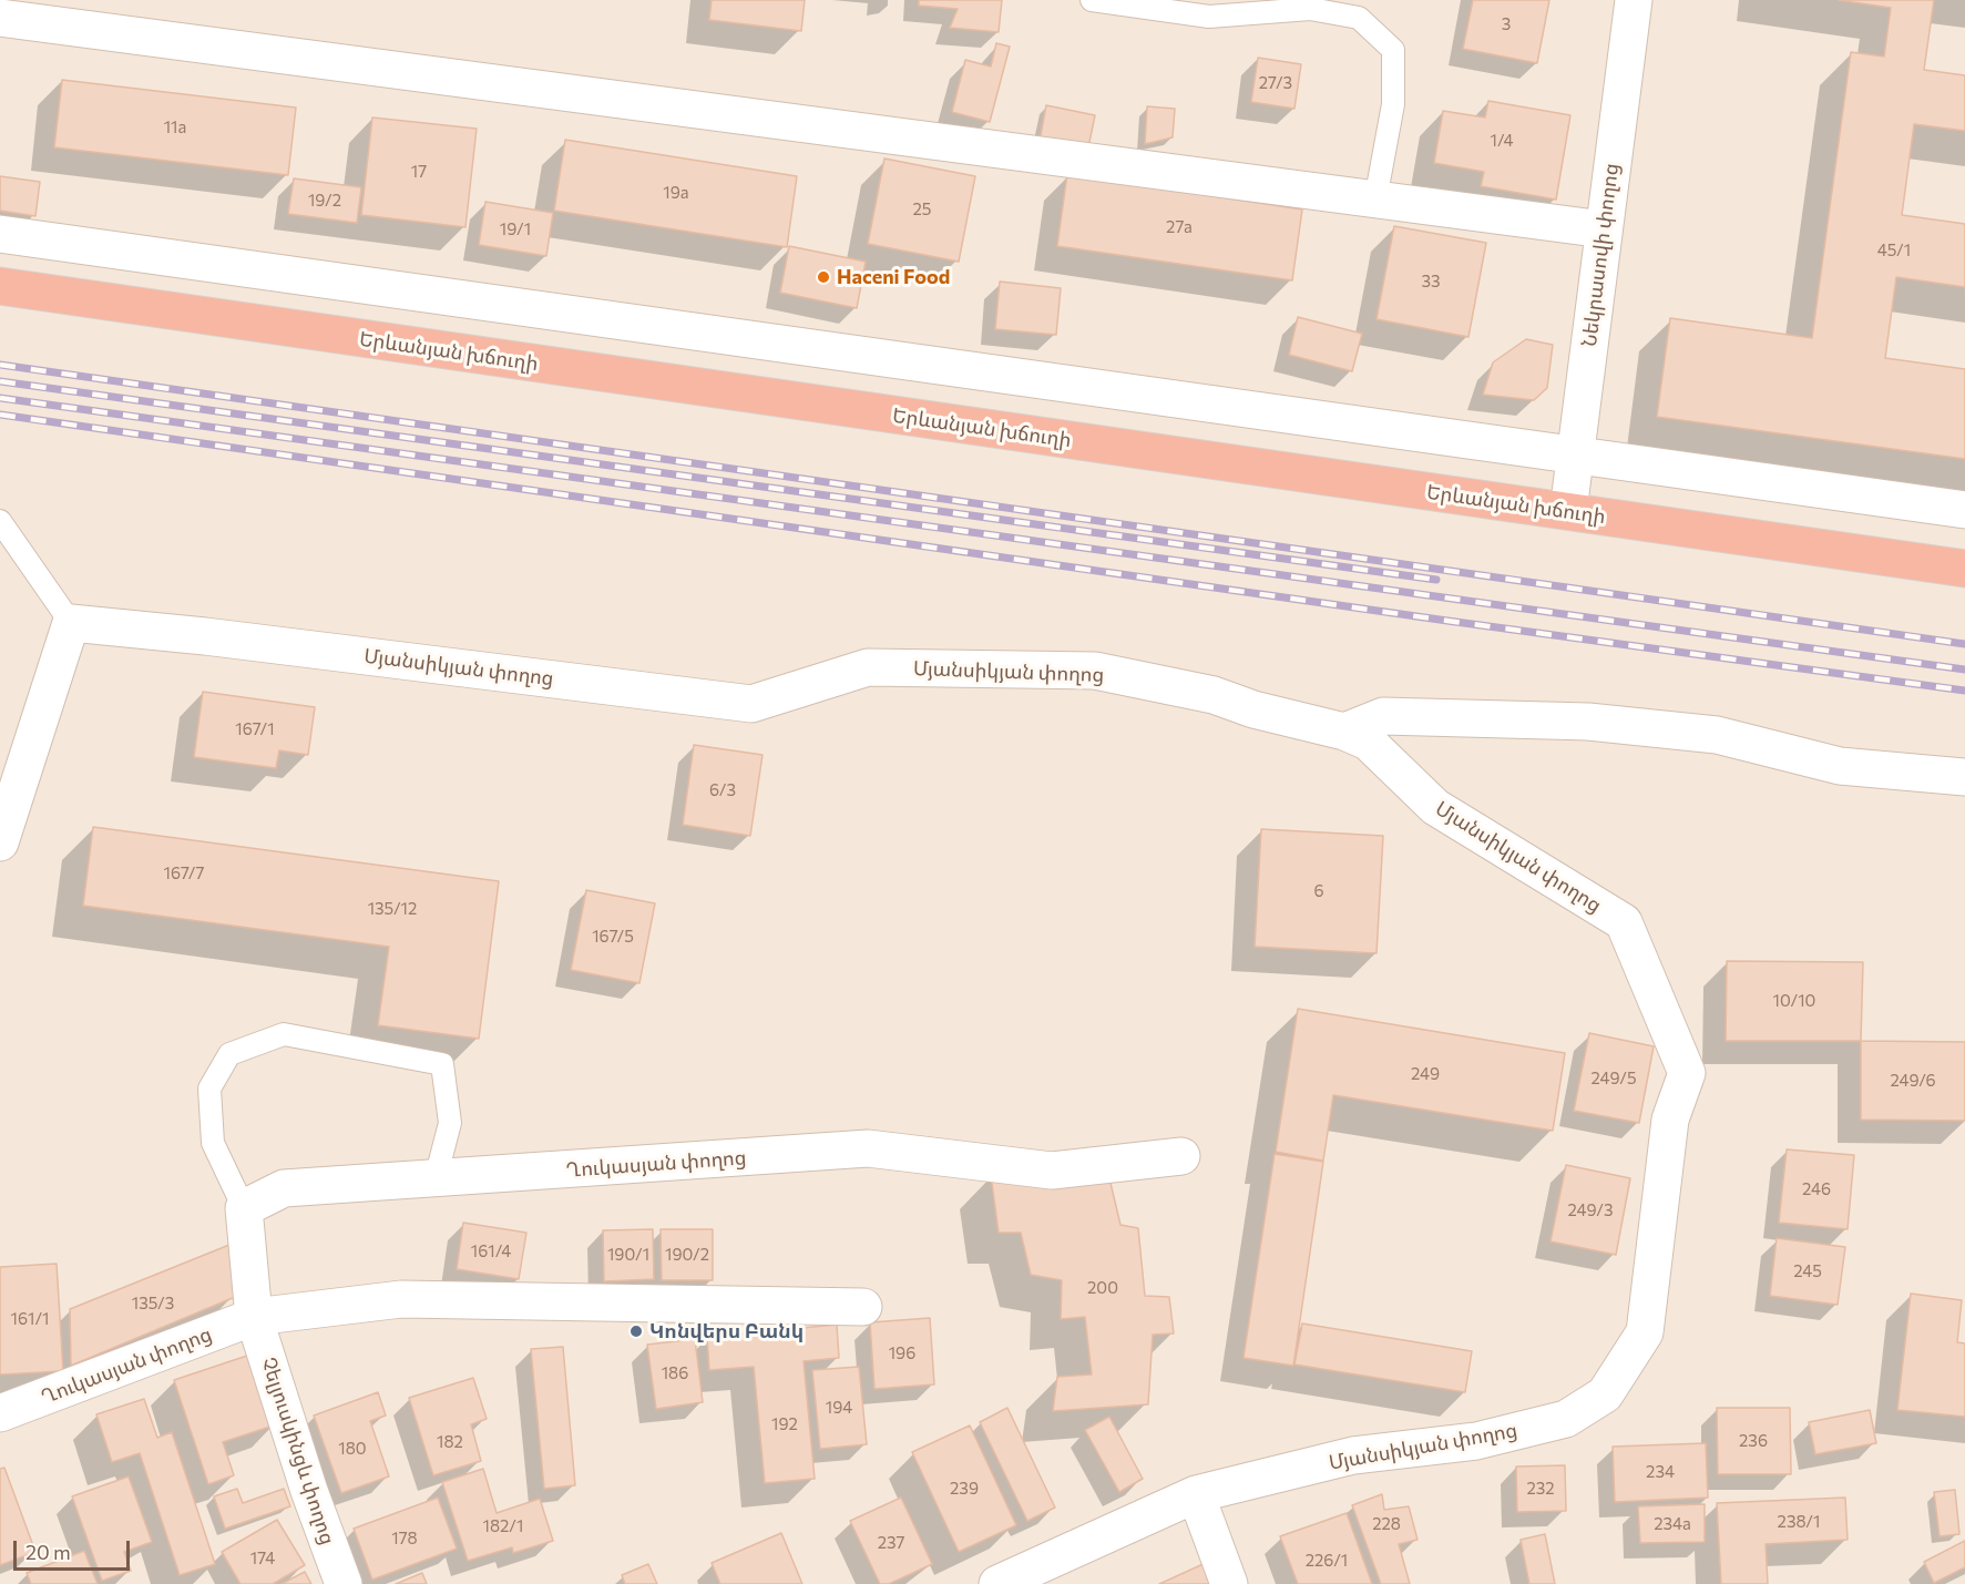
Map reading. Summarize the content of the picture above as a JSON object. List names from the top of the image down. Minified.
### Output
{"streets":{"highway":["Երևանյան խճուղի"],"street":["Նեկրասովի փողոց","Մյանսիկյան փողոց","Ղուկասյան փողոց","Չելյուսկինցև փողոց"]},"crossings":[["Նեկրասովի փողոց","Երևանյան խճուղի"],["Ղուկասյան փողոց","Չելյուսկինցև փողոց"]],"places":["Haceni Food","Կոնվերս Բանկ"],"house_numbers":["3","27/3","11a","1/4","17","19a","19/2","25","27a","19/1","45/1","33","167/1","6/3","167/7","6","135/12","167/5","10/10","249","249/5","249/6","246","249/3","161/4","190/1","190/2","245","200","135/3","161/1","196","186","194","192","236","182","180","234","239","232","238/1","228","234a","182/1","178","237","174","226/1"],"scale_bar":"20 m"}
